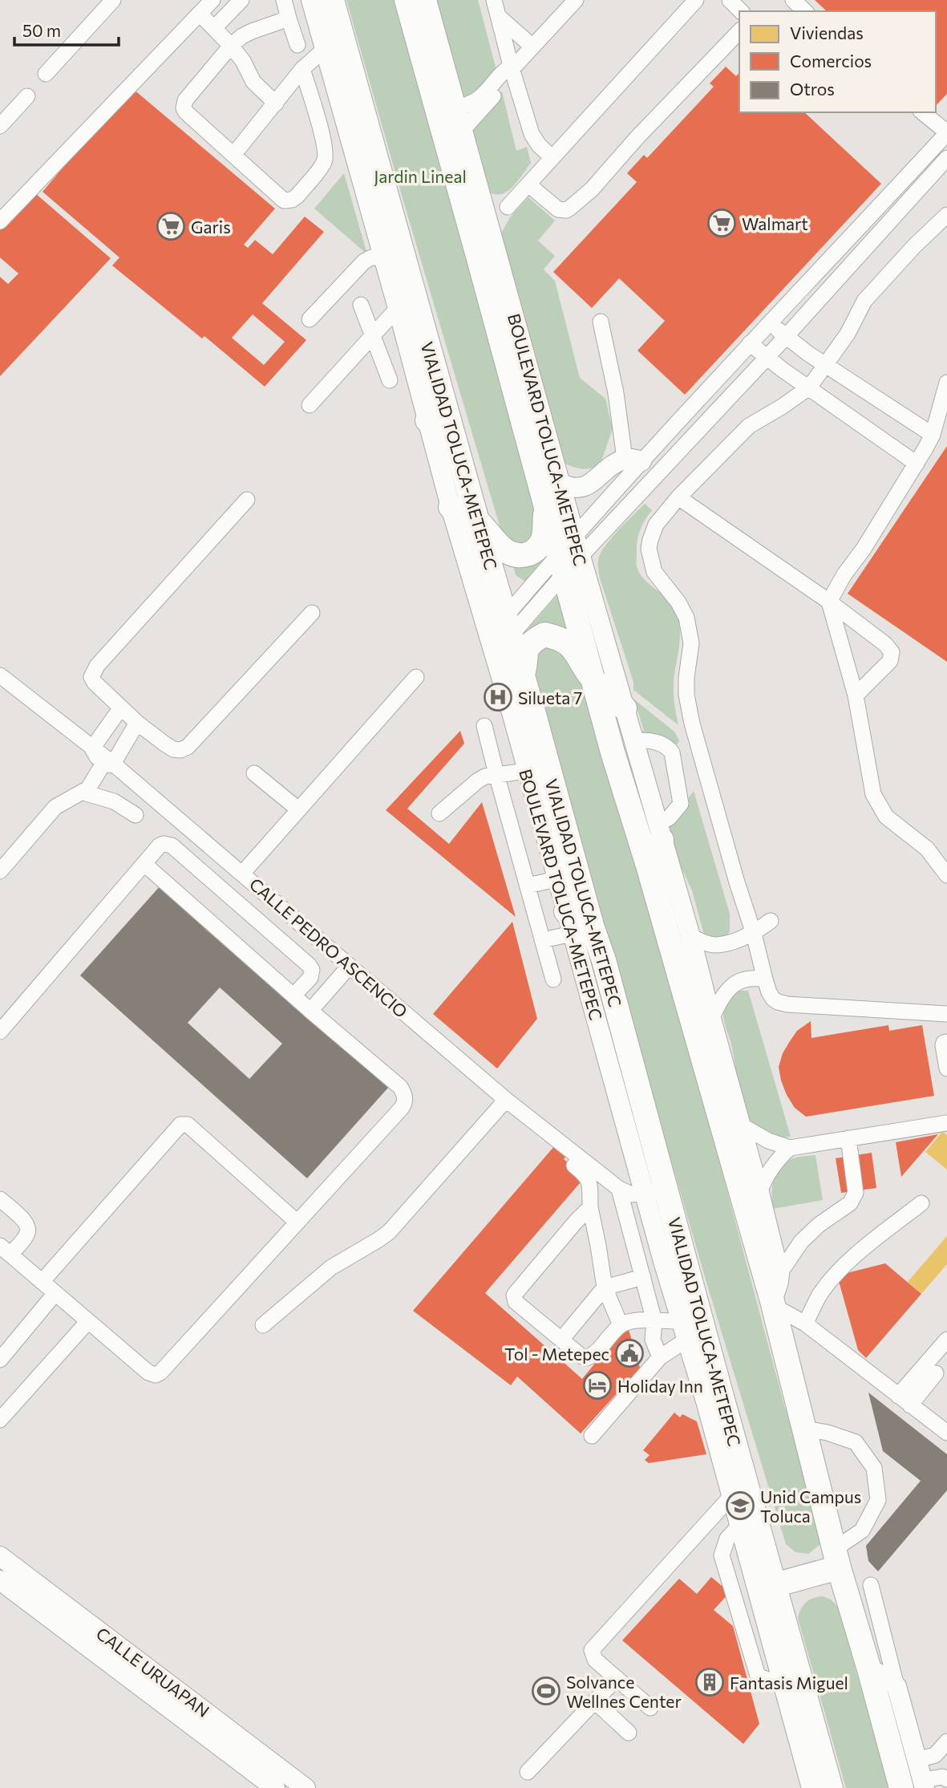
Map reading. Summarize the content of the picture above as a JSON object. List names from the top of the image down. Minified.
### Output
{"streets":{"highway":["VIALIDAD TOLUCA-METEPEC"],"main road":["BOULEVARD TOLUCA-METEPEC","CALLE URUAPAN"],"street":["CALLE PEDRO ASCENCIO"]},"crossings":[["BOULEVARD TOLUCA-METEPEC","VIALIDAD TOLUCA-METEPEC"],["VIALIDAD TOLUCA-METEPEC","CALLE PEDRO ASCENCIO"]],"parks":["Jardin Lineal"],"places":{"supermarket":["Walmart","Garis"],"hospital":["Silueta 7"],"public building":["Tol - Metepec"],"hotel":["Holiday Inn"],"school or university":["Unid Campus Toluca"],"building":["Fantasis Miguel"],"sports":["Solvance Wellnes Center"]},"legend":["Viviendas","Comercios","Otros"],"scale_bar":"50 m"}
